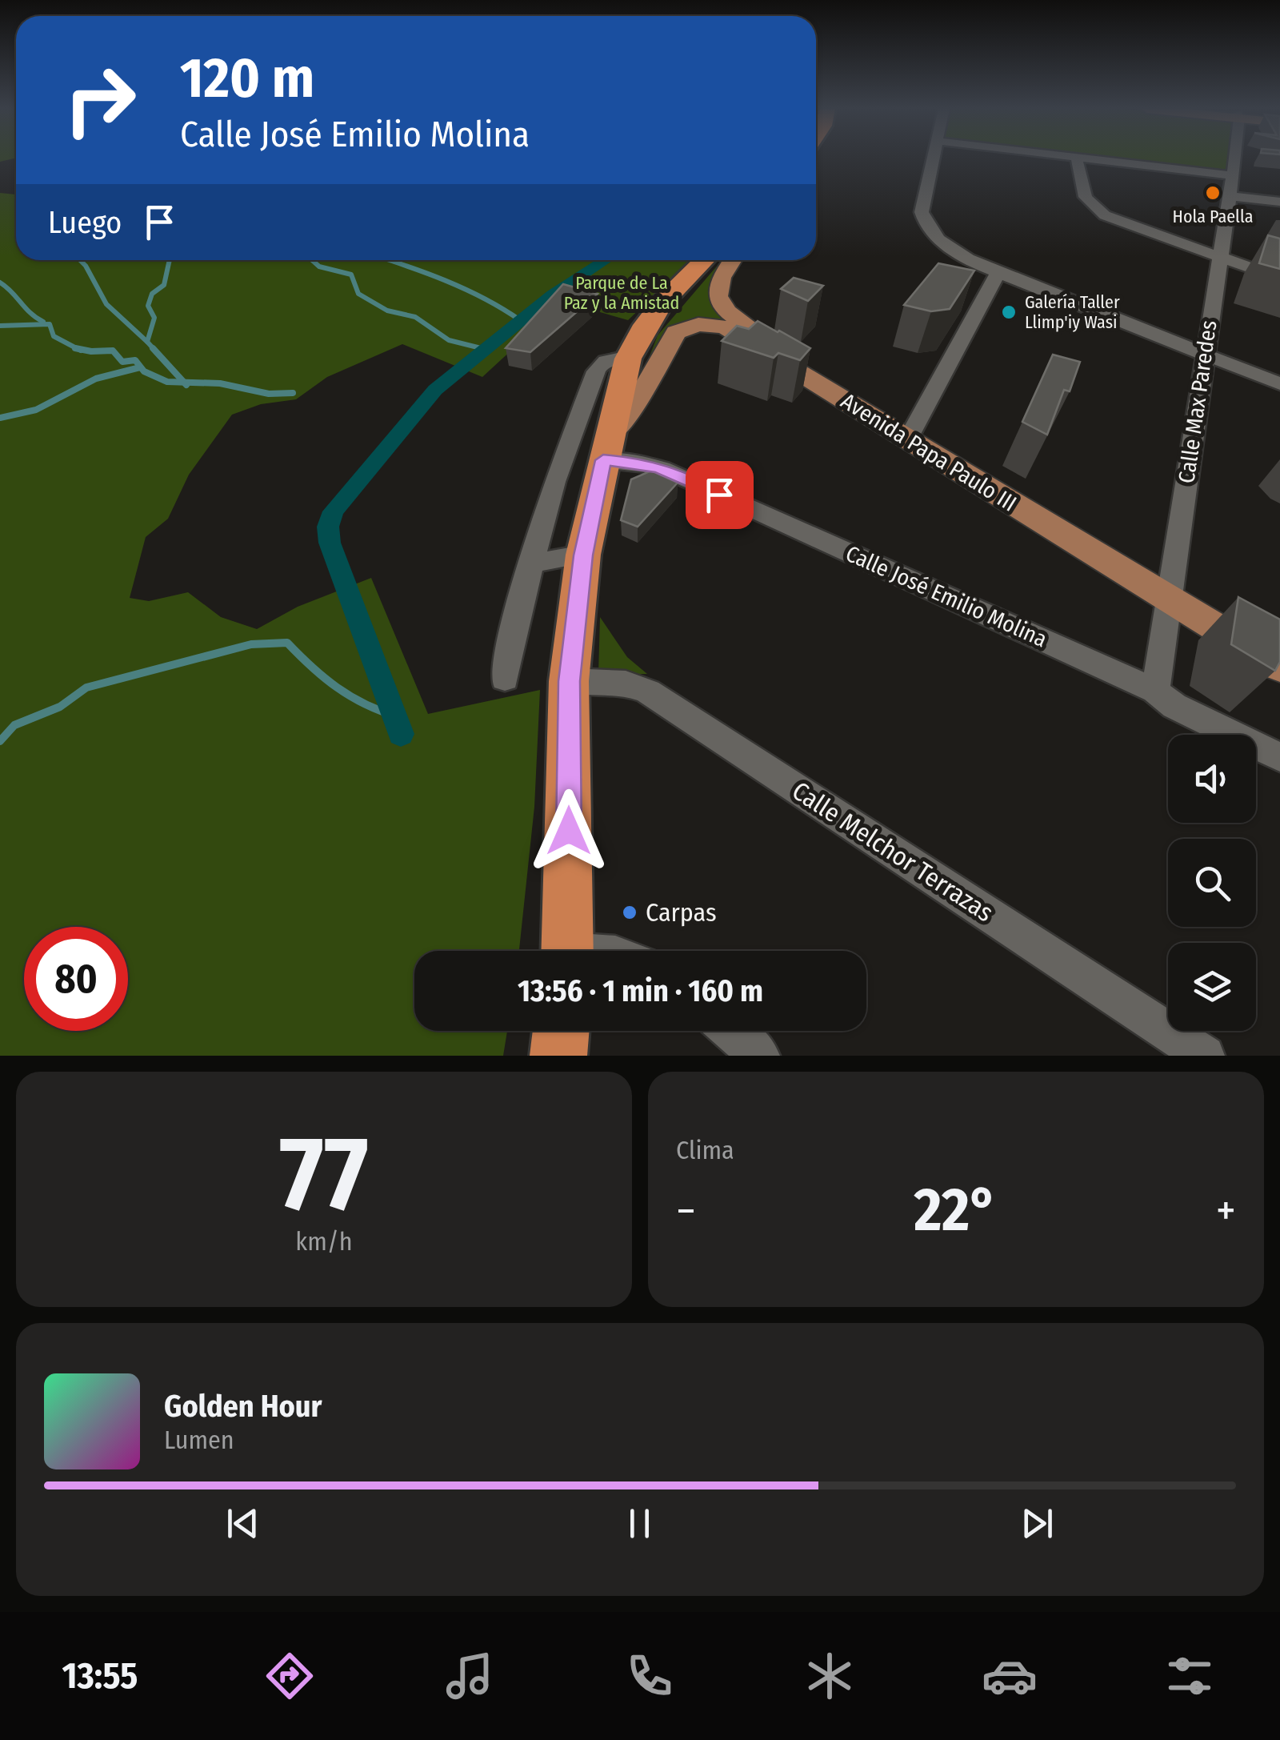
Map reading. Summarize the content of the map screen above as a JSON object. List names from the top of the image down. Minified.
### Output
{"streets":{"main road":["Avenida Papa Paulo III"],"street":["Calle Max Paredes","Calle José Emilio Molina","Calle Melchor Terrazas"]},"crossings":[["Calle Max Paredes","Avenida Papa Paulo III"],["Calle Max Paredes","Calle José Emilio Molina"],["Avenida Papa Paulo III","Calle José Emilio Molina"]],"parks":["Parque de La Paz y la Amistad"],"places":["Hola Paella","Galería Taller Llimp'iy Wasi","Carpas"],"page":{"turn":["120 m","Calle José Emilio Molina"],"then":"Luego","limit":"80","trip":"13:56 · 1 min · 160 m","tile":[["77","km/h"],"Clima"],"heat":["−","22°","+"],"song":["Golden Hour","Lumen"],"tabs":"13:55"}}
